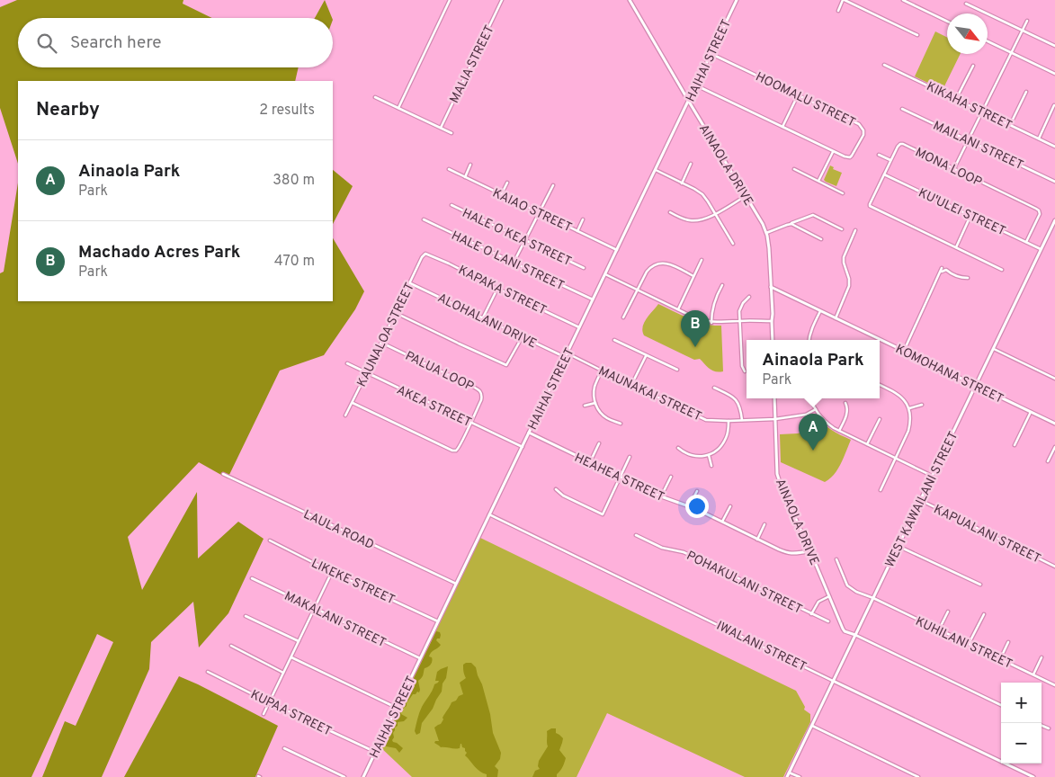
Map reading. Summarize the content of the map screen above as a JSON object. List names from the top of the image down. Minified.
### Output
{"streets":{"street":["HAIHAI STREET","MALIA STREET","HOOMALU STREET","KIKAHA STREET","MAILANI STREET","AINAOLA DRIVE","MONA LOOP","KAIAO STREET","KU'ULEI STREET","HALE O KEA STREET","HALE O LANI STREET","KAPAKA STREET","ALOHALANI DRIVE","KAUNALOA STREET","PALUA LOOP","KOMOHANA STREET","MAUNAKAI STREET","AKEA STREET","HEAHEA STREET","WEST KAWAILANI STREET","LAULA ROAD","KAPUALANI STREET","LIKEKE STREET","POHAKULANI STREET","MAKALANI STREET","KUHILANI STREET","IWALANI STREET","KUPAA STREET"]},"crossings":[["HAIHAI STREET","HOOMALU STREET"],["HAIHAI STREET","AINAOLA DRIVE"],["HAIHAI STREET","KAIAO STREET"],["HAIHAI STREET","HALE O LANI STREET"],["HAIHAI STREET","KAPAKA STREET"],["HAIHAI STREET","ALOHALANI DRIVE"],["HAIHAI STREET","MAUNAKAI STREET"],["HAIHAI STREET","AKEA STREET"],["HAIHAI STREET","HEAHEA STREET"],["HAIHAI STREET","LAULA ROAD"],["HAIHAI STREET","LIKEKE STREET"],["HAIHAI STREET","MAKALANI STREET"],["HAIHAI STREET","IWALANI STREET"],["HAIHAI STREET","KUPAA STREET"],["AINAOLA DRIVE","KOMOHANA STREET"],["AINAOLA DRIVE","MAUNAKAI STREET"],["AINAOLA DRIVE","HEAHEA STREET"],["AINAOLA DRIVE","WEST KAWAILANI STREET"],["AINAOLA DRIVE","POHAKULANI STREET"],["MONA LOOP","KU'ULEI STREET"],["KU'ULEI STREET","WEST KAWAILANI STREET"],["KAPAKA STREET","KAUNALOA STREET"],["ALOHALANI DRIVE","KAUNALOA STREET"],["KAUNALOA STREET","PALUA LOOP"],["KAUNALOA STREET","AKEA STREET"],["PALUA LOOP","AKEA STREET"],["KOMOHANA STREET","WEST KAWAILANI STREET"],["WEST KAWAILANI STREET","KAPUALANI STREET"],["WEST KAWAILANI STREET","KUHILANI STREET"],["WEST KAWAILANI STREET","IWALANI STREET"]],"north":"bottom right","page":{"search":"Search here","heading":["Nearby","2 results"],"list":[{"mark":"A","name":"Ainaola Park","note":"Park","value":"380 m"},{"mark":"B","name":"Machado Acres Park","note":"Park","value":"470 m"}],"pins":["B","A"],"popup":["Ainaola Park","Park"],"map_buttons":["+","−"]}}
